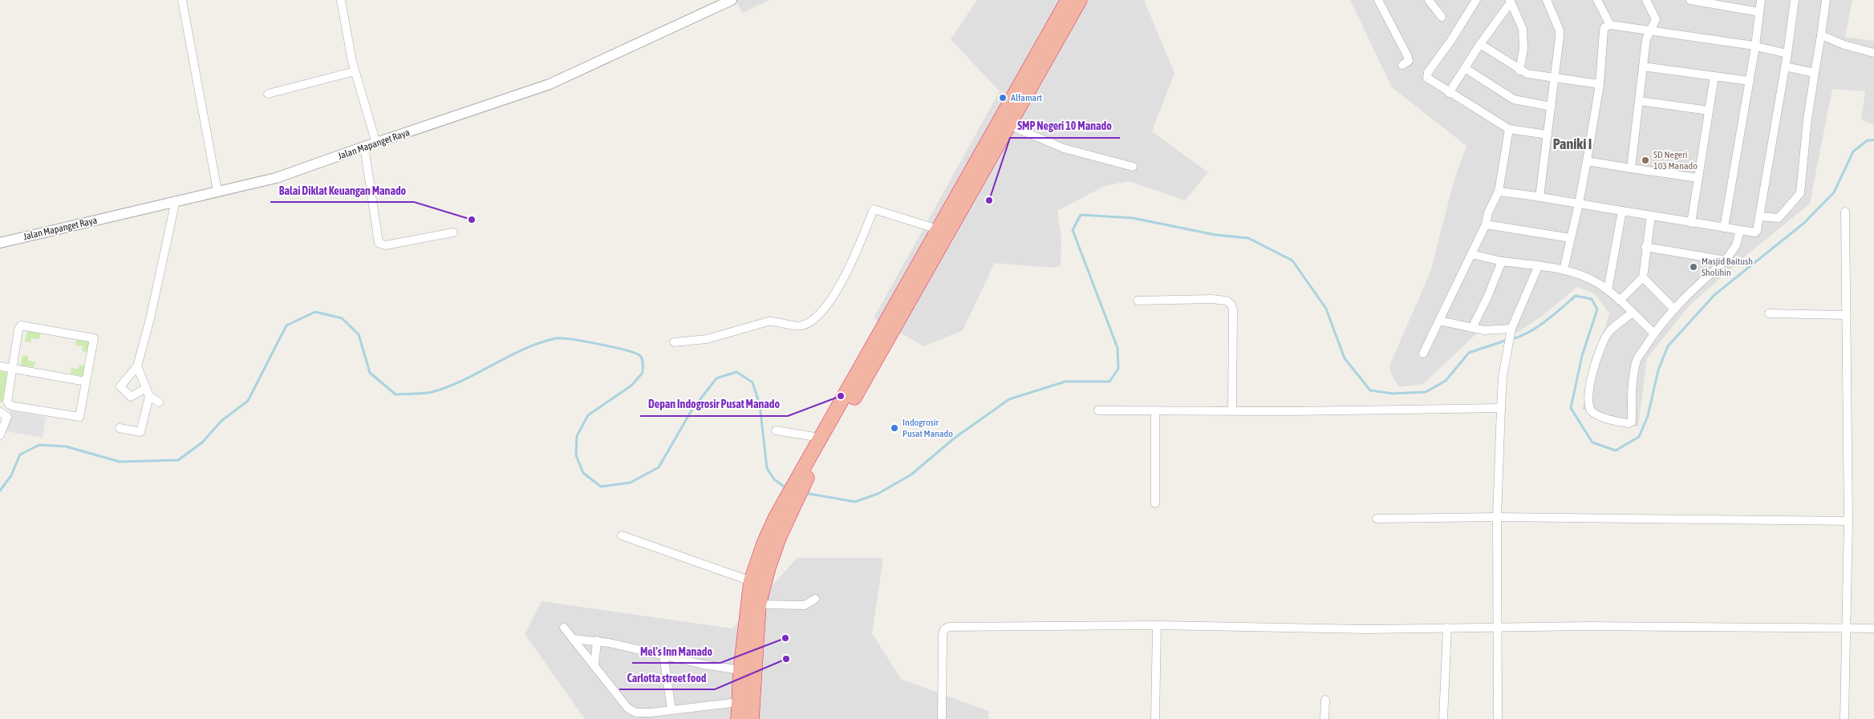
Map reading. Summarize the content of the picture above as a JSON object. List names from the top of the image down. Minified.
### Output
{"streets":{"street":["Jalan Mapanget Raya"]},"districts":["Paniki I"],"places":["Alfamart","SD Negeri 103 Manado","SMP Negeri 10 Manado","Balai Diklat Keuangan Manado","Masjid Baitush Sholihin","Depan Indogrosir Pusat Manado","Indogrosir Pusat Manado","Mel's Inn Manado","Carlotta street food"]}
